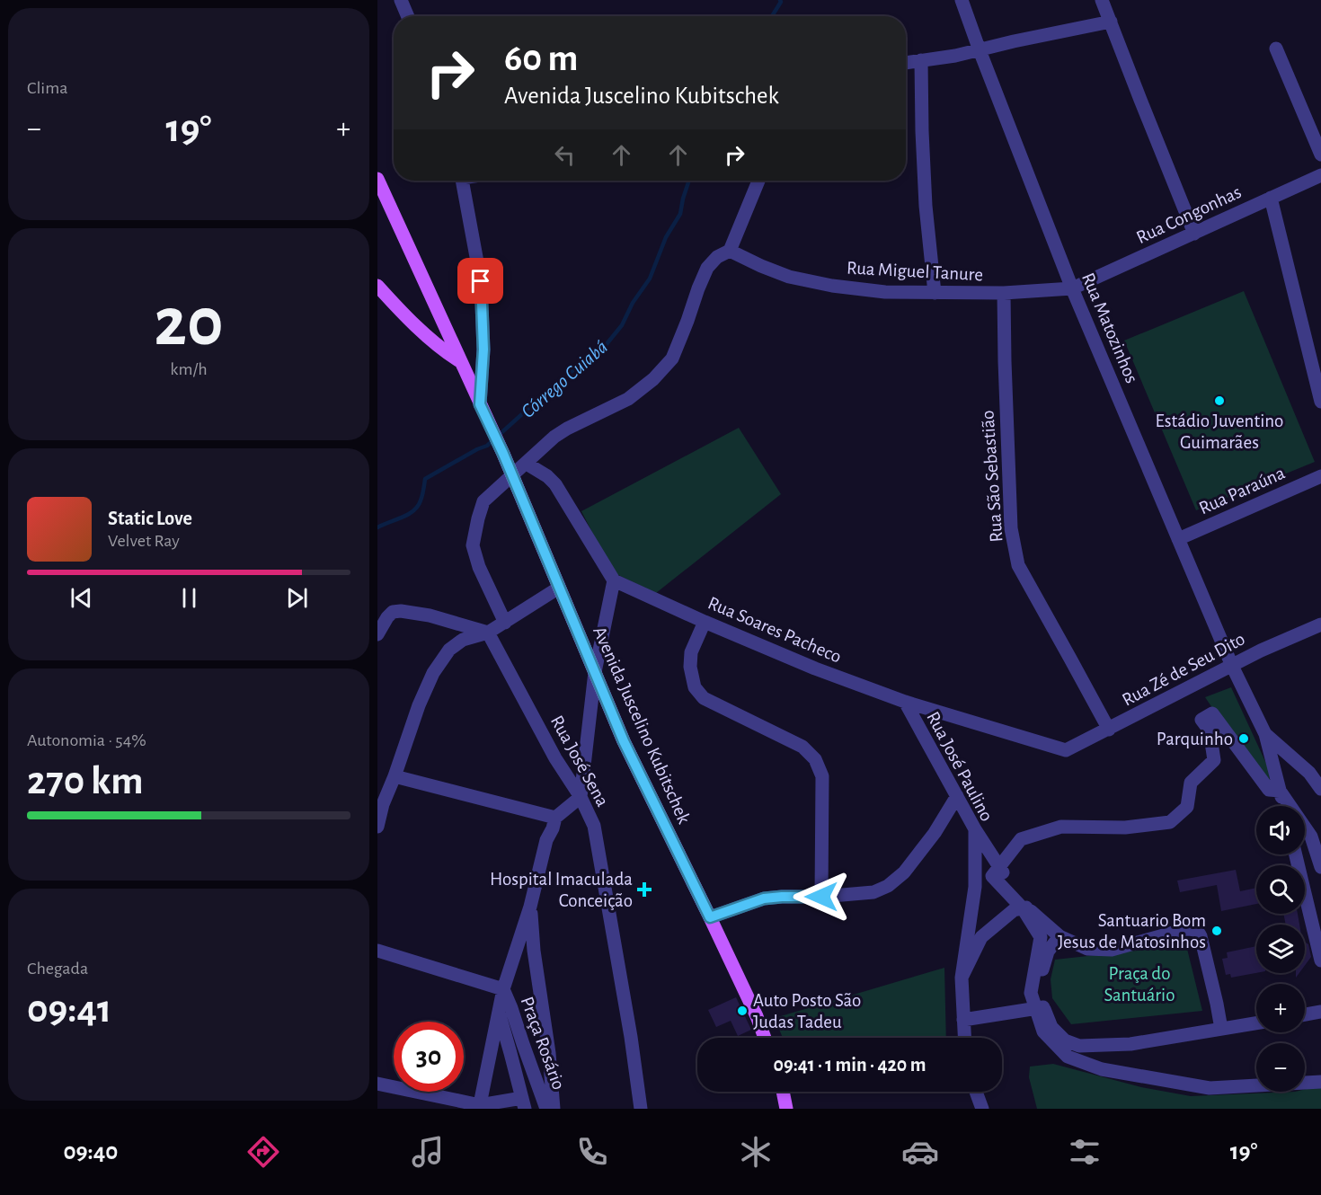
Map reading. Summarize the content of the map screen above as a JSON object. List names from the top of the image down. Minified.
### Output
{"streets":{"main road":["Avenida Juscelino Kubitschek"],"street":["Rua Congonhas","Rua Miguel Tanure","Rua Matozinhos","Rua São Sebastião","Rua Paraúna","Rua Soares Pacheco","Rua Zé de Seu Dito","Rua José Sena","Rua José Paulino","Praça Rosário"]},"crossings":[["Rua Congonhas","Rua Miguel Tanure"],["Rua Congonhas","Rua Matozinhos"],["Rua Miguel Tanure","Rua Matozinhos"],["Rua Miguel Tanure","Rua São Sebastião"],["Rua Matozinhos","Rua Paraúna"],["Rua Matozinhos","Rua Zé de Seu Dito"],["Rua São Sebastião","Rua Zé de Seu Dito"],["Rua Soares Pacheco","Rua Zé de Seu Dito"],["Rua Soares Pacheco","Rua José Paulino"]],"water":["Córrego Cuiabá"],"parks":["Praça do Santuário"],"places":{"other":["Estádio Juventino Guimarães","Parquinho","Santuario Bom Jesus de Matosinhos","Auto Posto São Judas Tadeu"],"health":["Hospital Imaculada Conceição"]},"page":{"tile":["Clima",["20","km/h"],["Autonomia · 54%","270 km"],["Chegada","09:41"]],"turn":["60 m","Avenida Juscelino Kubitschek"],"heat":["−","19°","+"],"song":["Static Love","Velvet Ray"],"map_buttons":["+","−"],"limit":"30","trip":"09:41 · 1 min · 420 m","tabs":["09:40","19°"]}}
